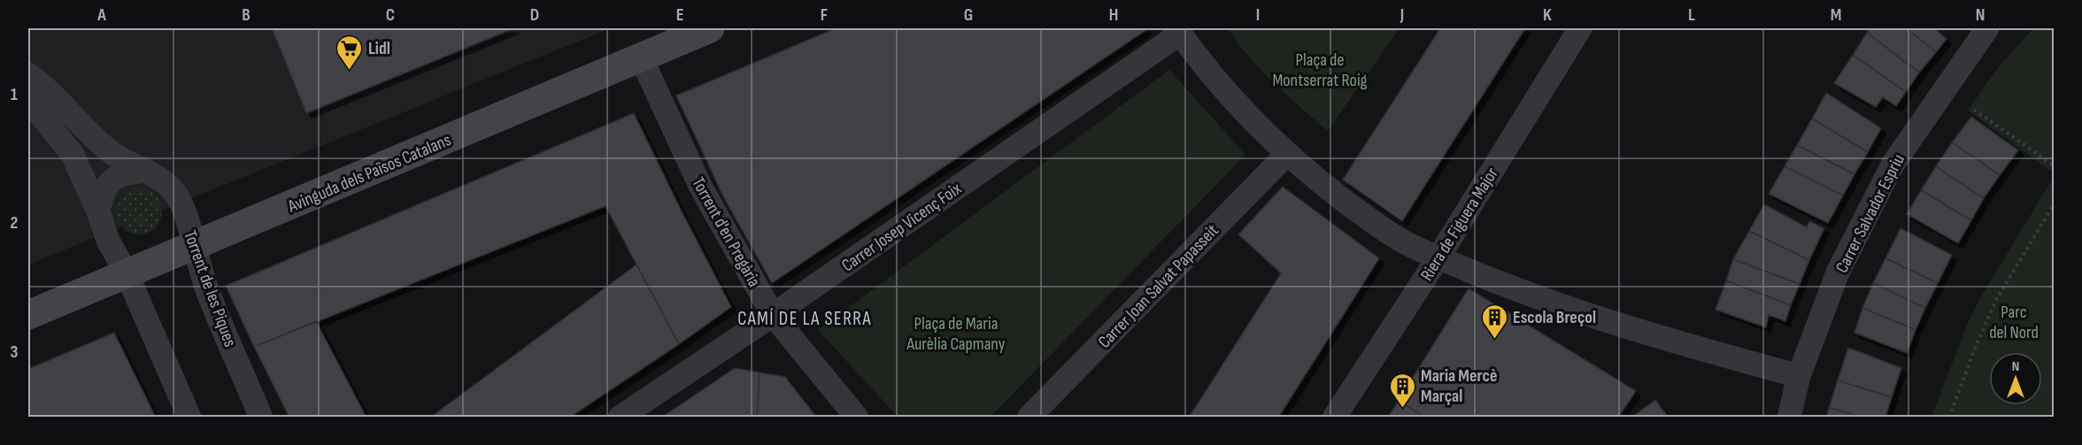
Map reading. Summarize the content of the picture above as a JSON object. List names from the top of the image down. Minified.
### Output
{"streets":{"street":["Avinguda dels Països Catalans","Carrer Salvador Espriu","Riera de Figuera Major","Carrer Josep Vicenç Foix","Torrent d'en Pregària","Carrer Joan Salvat Papasseit","Torrent de les Piques"]},"crossings":[["Avinguda dels Països Catalans","Torrent d'en Pregària"],["Avinguda dels Països Catalans","Torrent de les Piques"],["Carrer Josep Vicenç Foix","Torrent d'en Pregària"]],"districts":["CAMÍ DE LA SERRA"],"parks":["Plaça de Montserrat Roig","Parc del Nord","Plaça de Maria Aurèlia Capmany"],"places":{"supermarket":["Lidl"],"building":["Escola Breçol","Maria Mercè Marçal"]},"north":"top","grid":{"columns":["A","B","C","D","E","F","G","H","I","J","K","L","M","N"],"rows":["1","2","3"]}}
